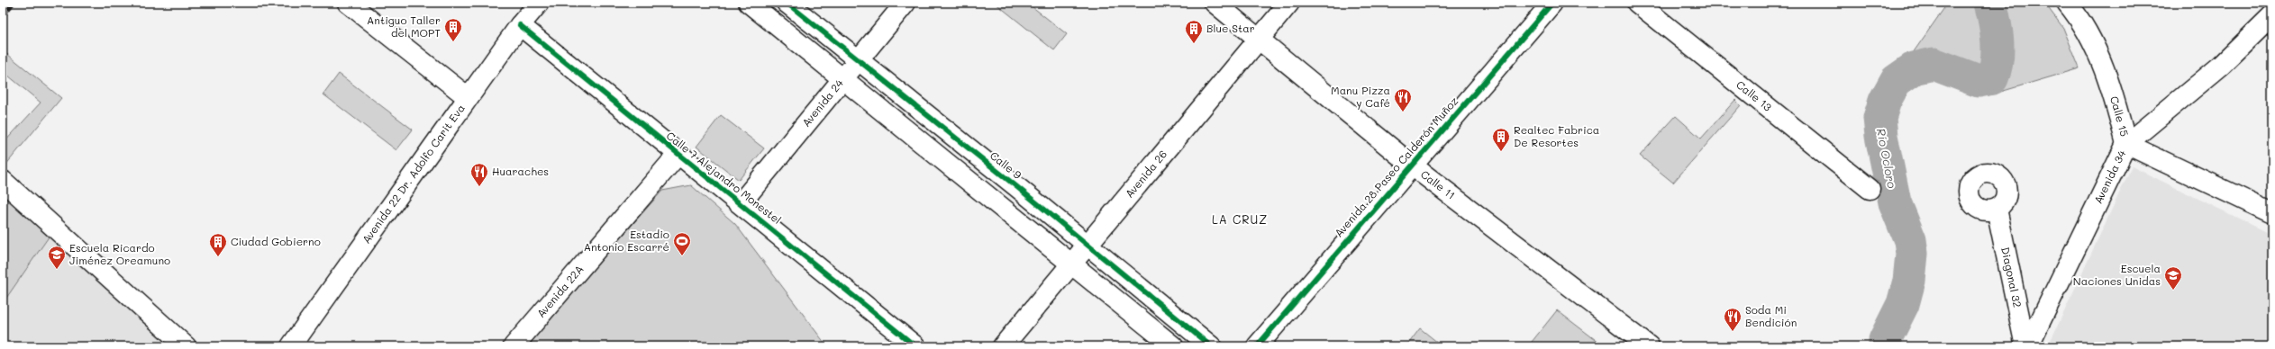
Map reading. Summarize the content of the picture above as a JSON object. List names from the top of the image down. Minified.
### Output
{"streets":{"street":["Calle 13","Avenida 24","Calle 15","Calle 9","Avenida 28 Paseo Calderón Muñoz","Avenida 22 Dr. Adolfo Carit Eva","Avenida 26","Avenida 34","Calle 7 Alejandro Monestel","Calle 11","Diagonal 32","Avenida 22A"]},"crossings":[["Avenida 24","Calle 9"],["Avenida 24","Calle 7 Alejandro Monestel"],["Calle 15","Avenida 34"],["Calle 9","Avenida 26"],["Avenida 28 Paseo Calderón Muñoz","Calle 11"],["Avenida 22 Dr. Adolfo Carit Eva","Calle 7 Alejandro Monestel"],["Avenida 26","Calle 11"],["Calle 7 Alejandro Monestel","Avenida 22A"]],"districts":["LA CRUZ"],"water":["Río Ocloro"],"places":{"building":["Antiguo Taller del MOPT","Blue Star","Realtec Fabrica De Resortes","Ciudad Gobierno"],"restaurant":["Manu Pizza y Café","Huaraches","Soda Mi Bendición"],"sports":["Estadio Antonio Escarré"],"school or university":["Escuela Ricardo Jiménez Oreamuno","Escuela Naciones Unidas"]}}
